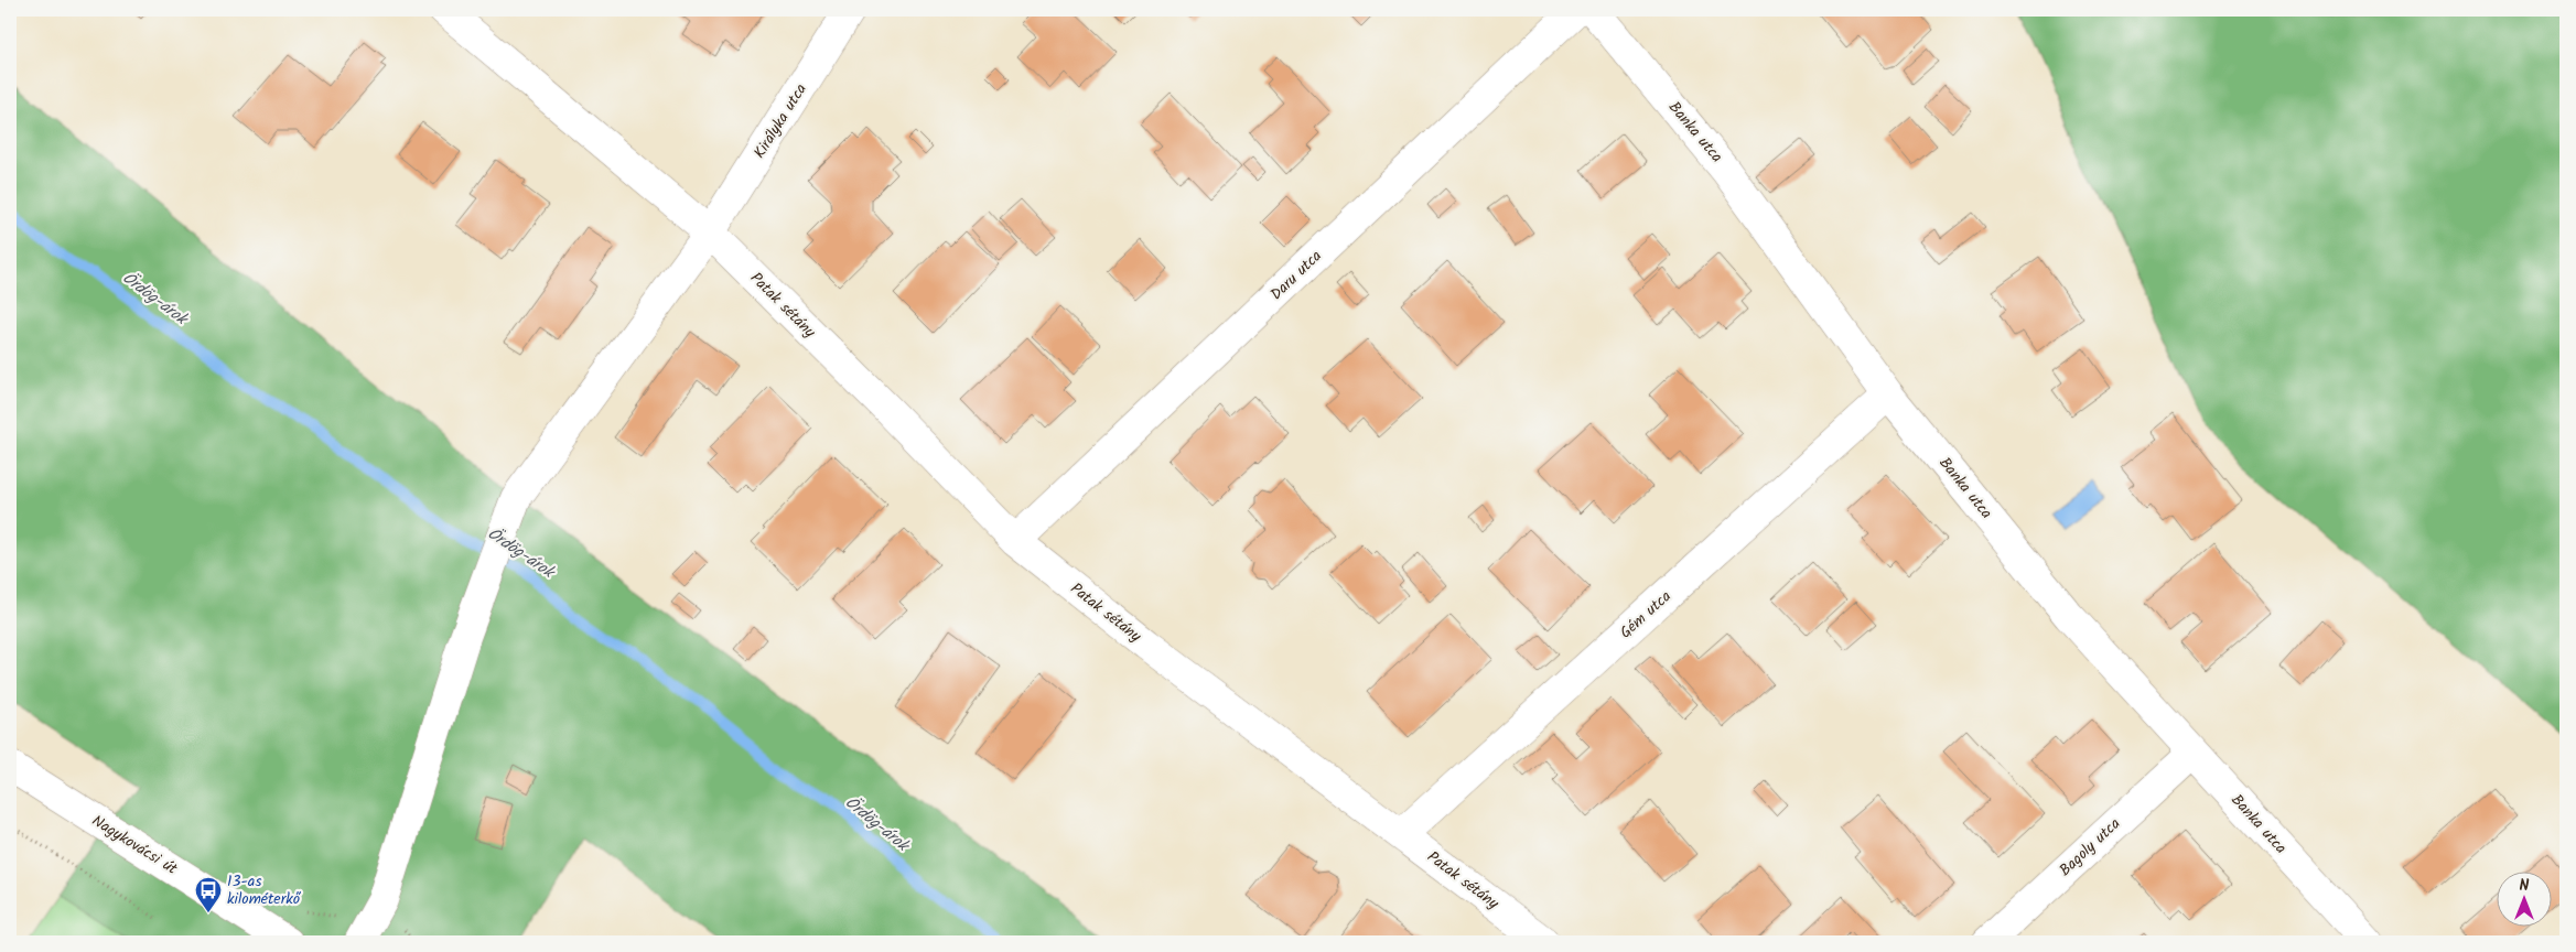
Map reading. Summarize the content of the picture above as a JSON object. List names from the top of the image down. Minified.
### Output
{"streets":{"street":["Királyka utca","Banka utca","Daru utca","Patak sétány","Gém utca","Nagykovácsi út","Bagoly utca"]},"crossings":[["Királyka utca","Patak sétány"],["Banka utca","Gém utca"],["Banka utca","Bagoly utca"],["Daru utca","Patak sétány"],["Patak sétány","Gém utca"]],"water":["Ördög-árok"],"places":{"bus stop":["13-as kilométerkő"]},"north":"top"}
